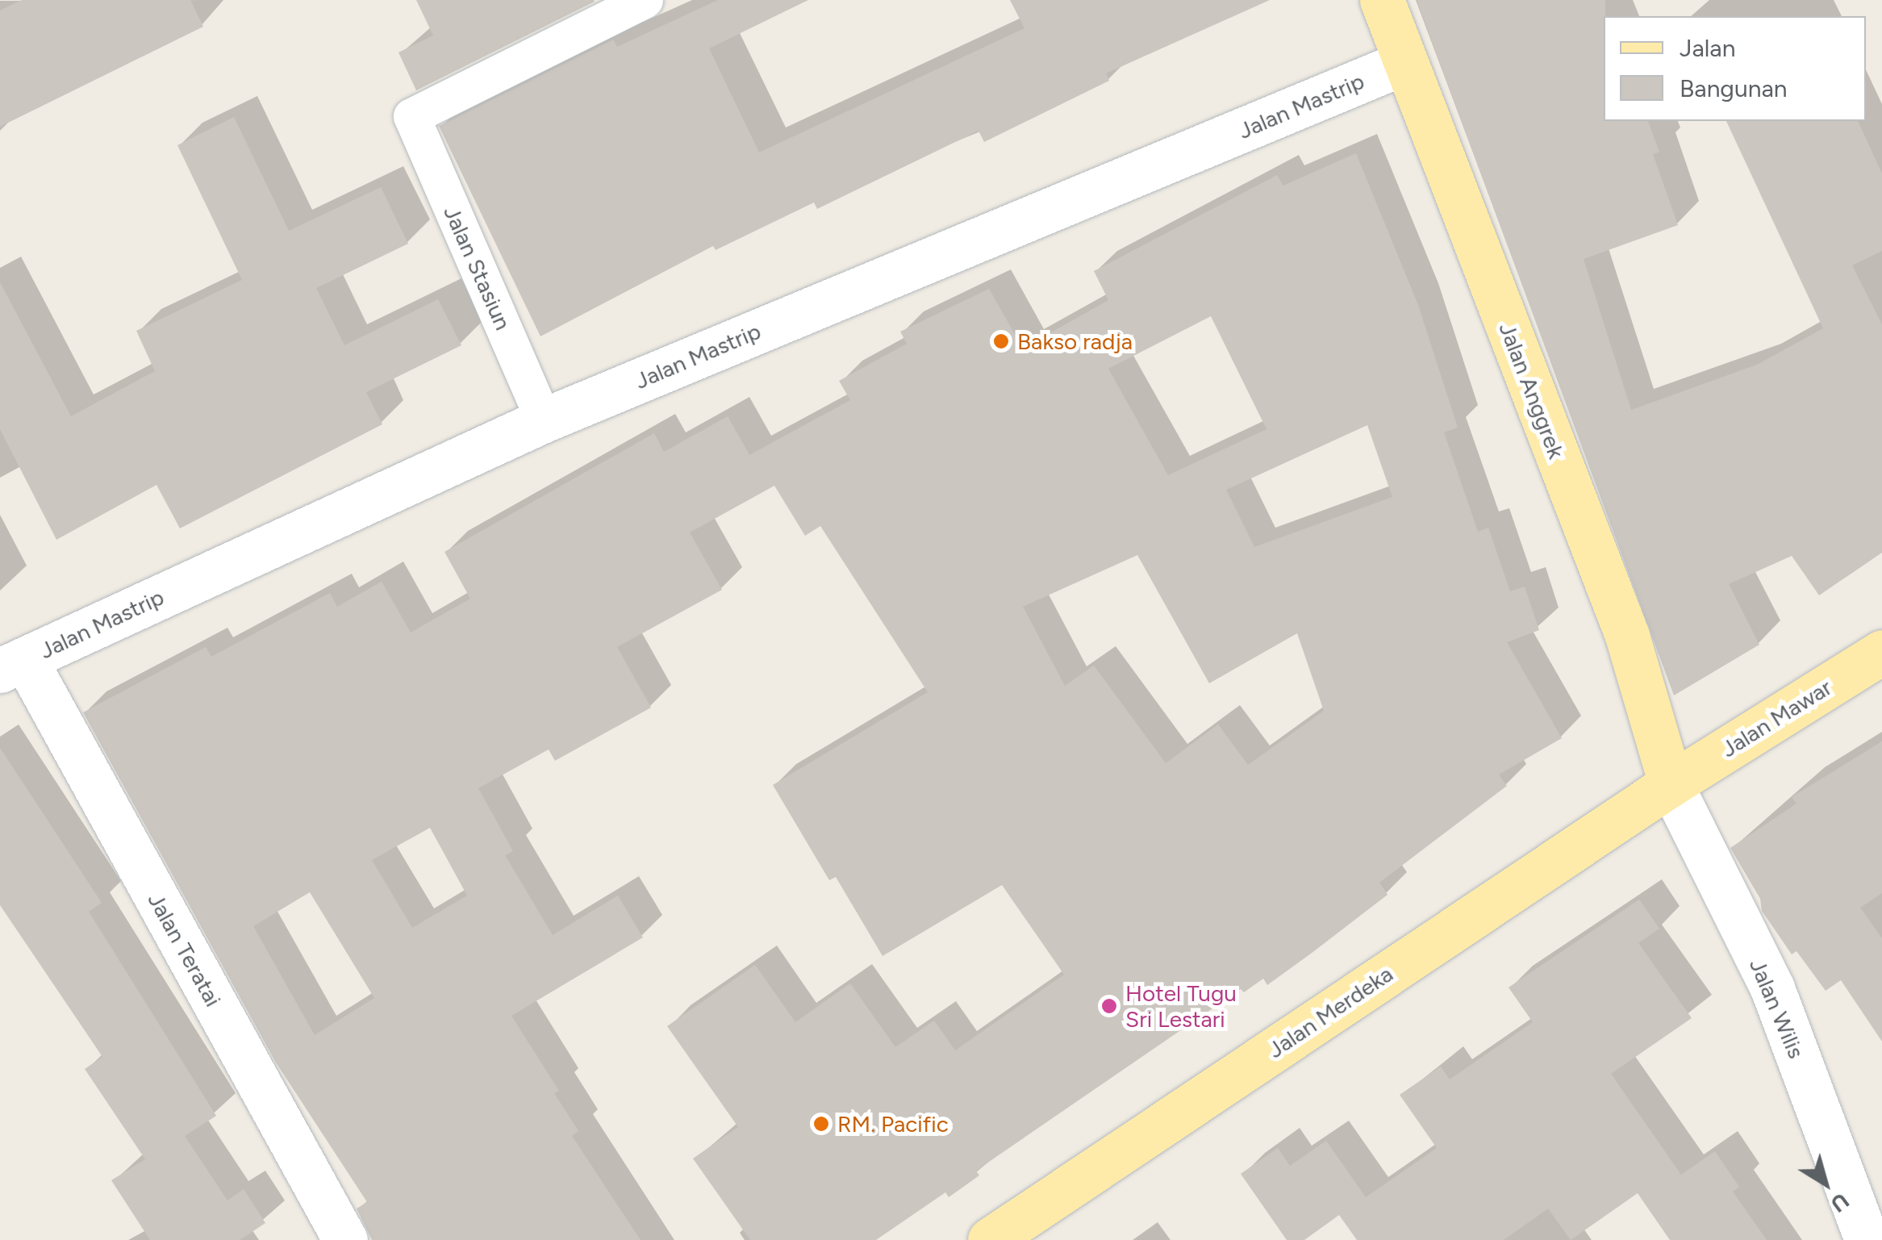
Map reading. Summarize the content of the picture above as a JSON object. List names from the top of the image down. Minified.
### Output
{"streets":{"main road":["Jalan Mastrip","Jalan Anggrek","Jalan Mawar","Jalan Teratai","Jalan Wilis","Jalan Merdeka"],"street":["Jalan Stasiun"]},"crossings":[["Jalan Mastrip","Jalan Stasiun"],["Jalan Mastrip","Jalan Anggrek"],["Jalan Mastrip","Jalan Teratai"],["Jalan Anggrek","Jalan Mawar"],["Jalan Anggrek","Jalan Wilis"],["Jalan Anggrek","Jalan Merdeka"],["Jalan Mawar","Jalan Wilis"],["Jalan Mawar","Jalan Merdeka"],["Jalan Wilis","Jalan Merdeka"]],"places":["Bakso radja","Hotel Tugu Sri Lestari","RM. Pacific"],"legend":["Jalan","Bangunan"],"north":"bottom right"}
